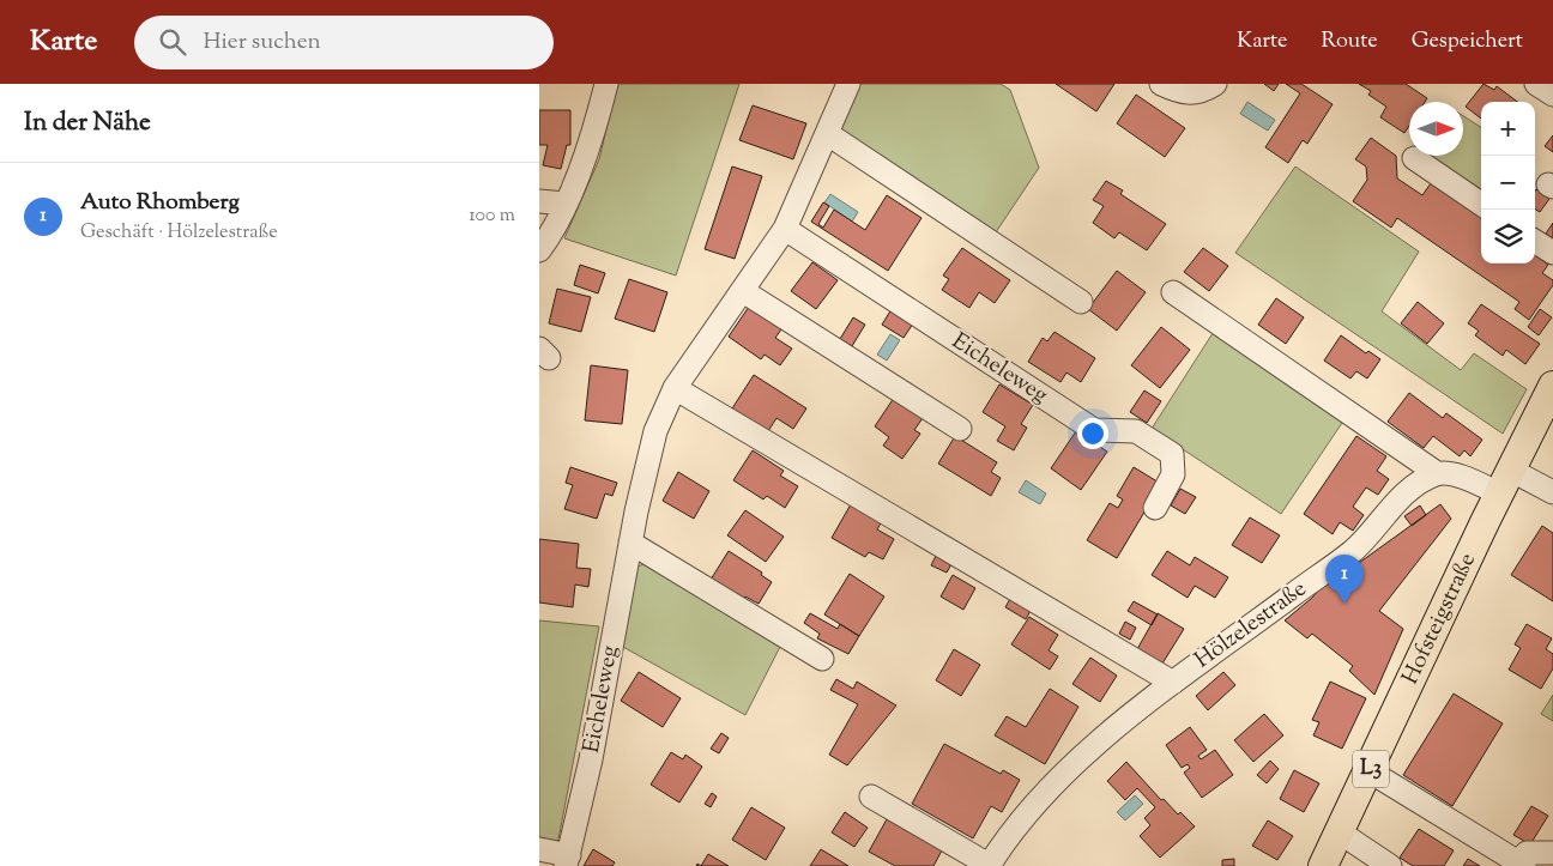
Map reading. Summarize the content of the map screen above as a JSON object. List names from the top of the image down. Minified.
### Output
{"streets":{"main road":["Hofsteigstraße","L3"],"street":["Eicheleweg","Hölzelestraße"]},"crossings":[["Eicheleweg","Hölzelestraße"]],"north":"right","page":{"header":"Karte","search":"Hier suchen","nav":["Karte","Route","Gespeichert"],"heading":"In der Nähe","map_buttons":["+","−"],"list":[{"mark":"1","name":"Auto Rhomberg","note":"Geschäft · Hölzelestraße","value":"100 m"}],"pins":"1"}}
